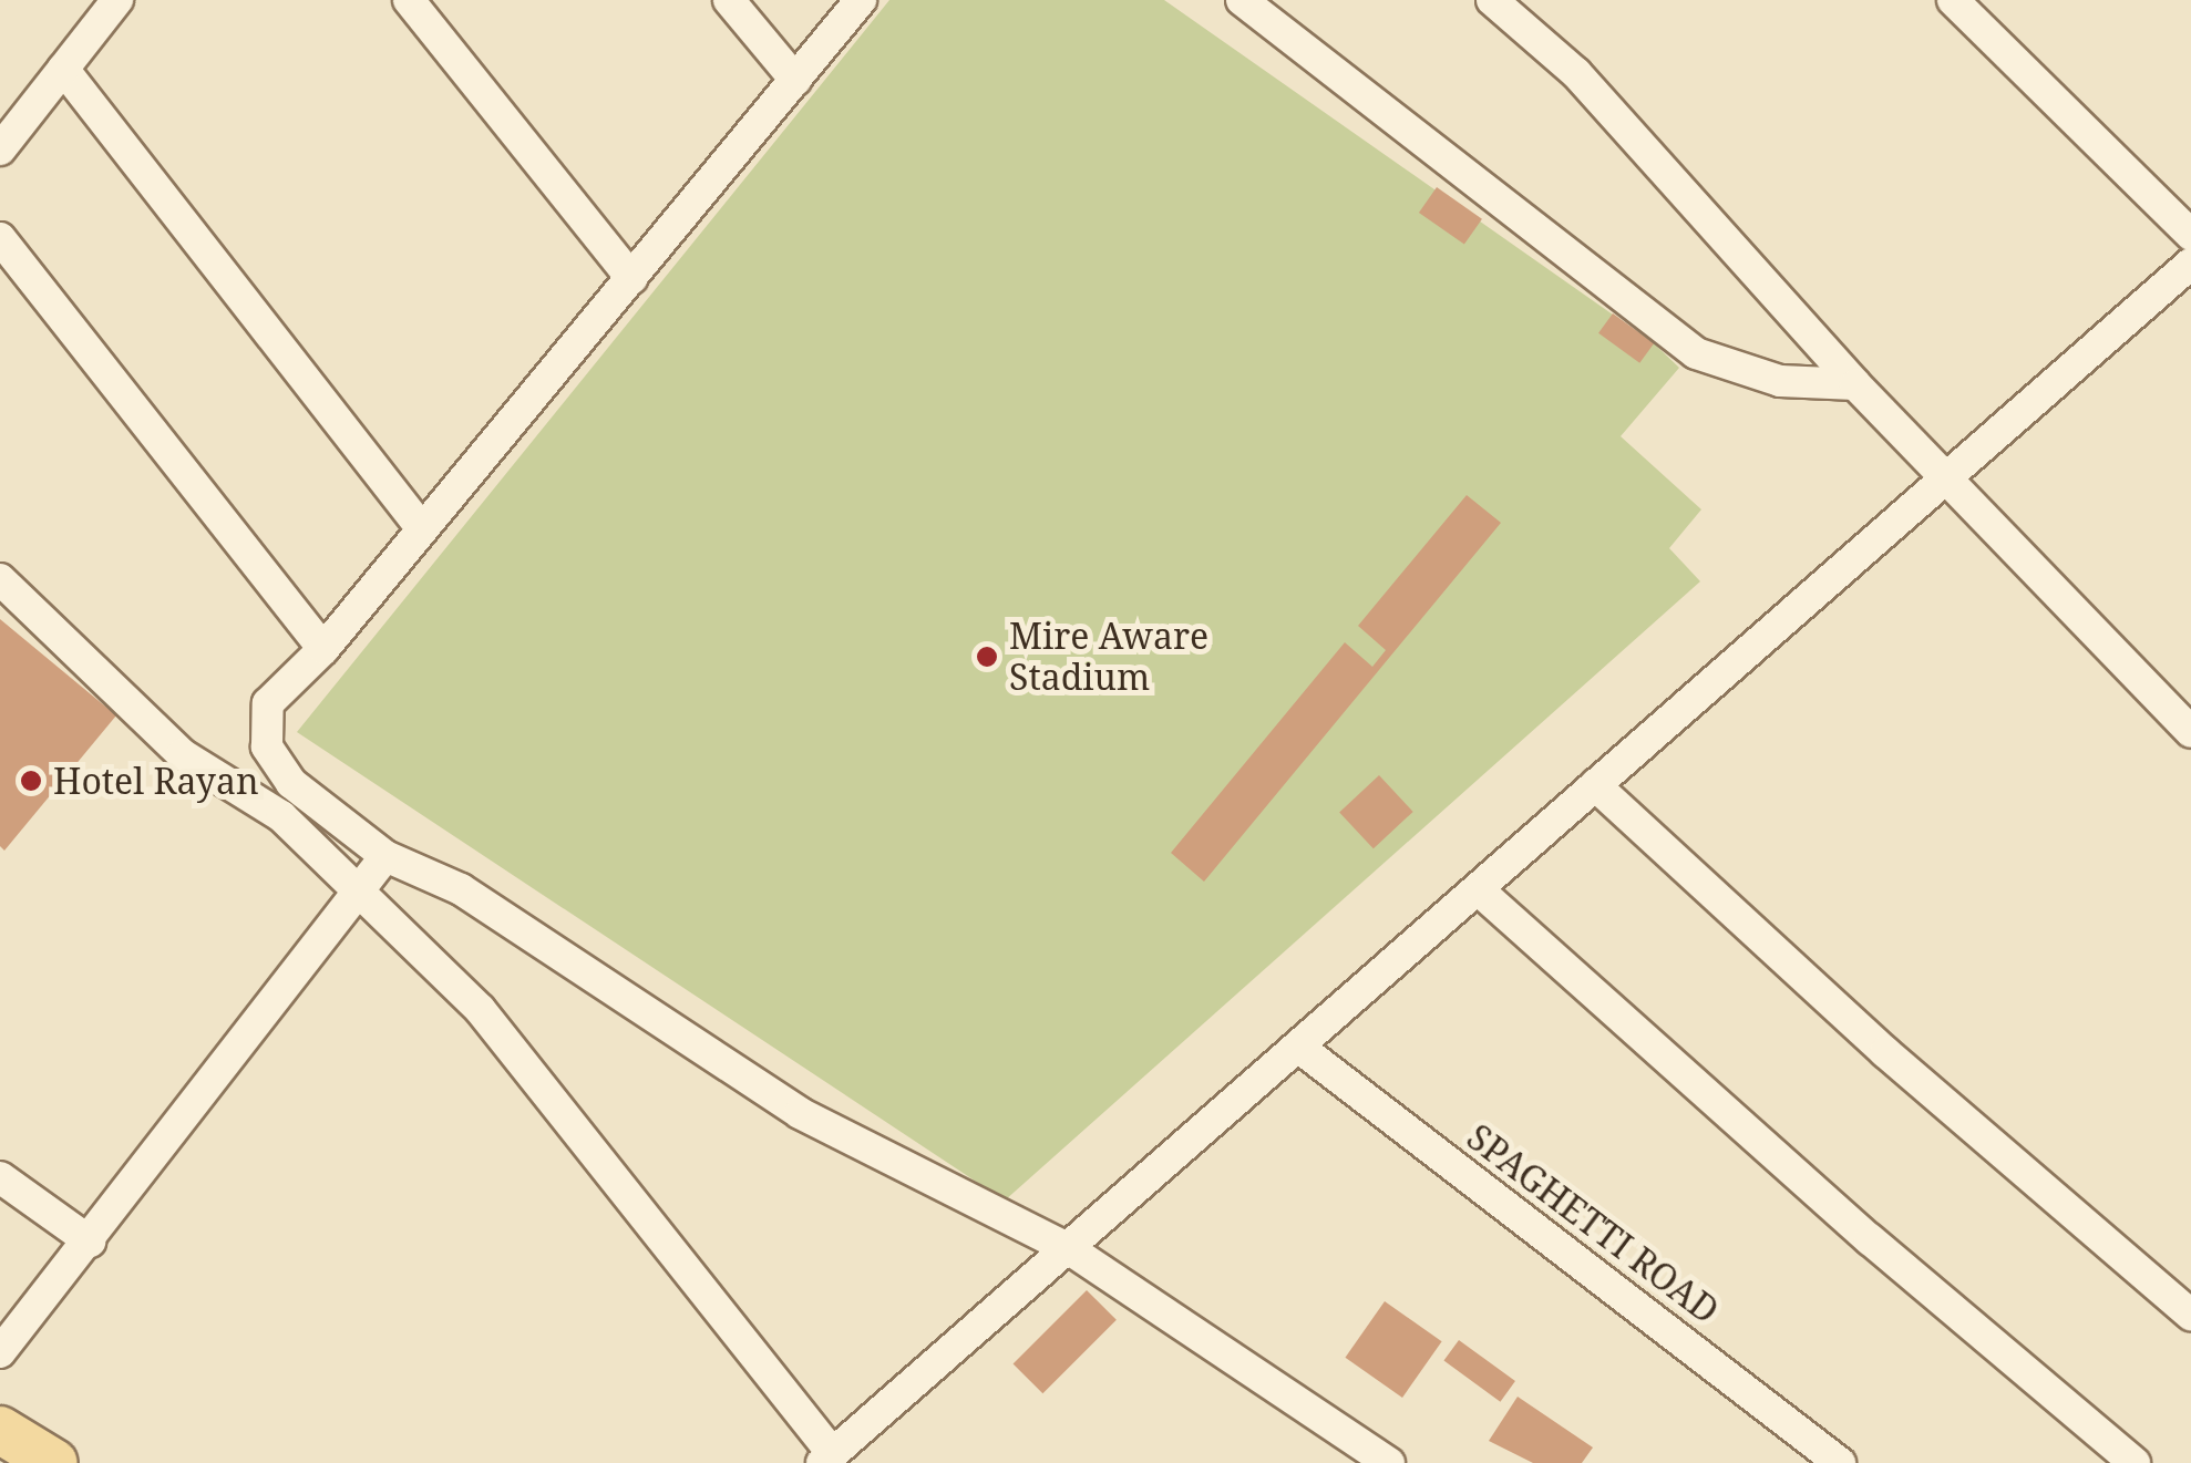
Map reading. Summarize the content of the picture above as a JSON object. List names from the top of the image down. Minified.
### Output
{"streets":{"street":["SPAGHETTI ROAD"]},"places":["Mire Aware Stadium","Hotel Rayan"]}
